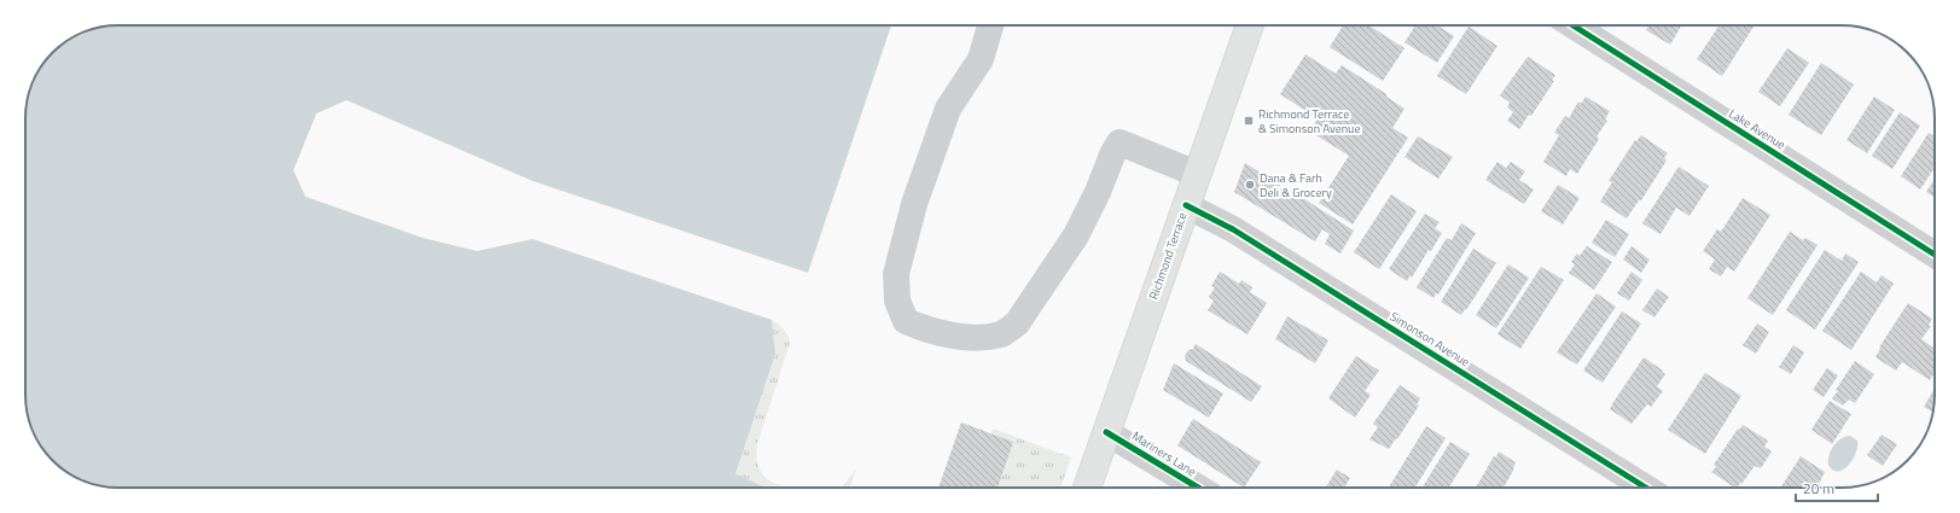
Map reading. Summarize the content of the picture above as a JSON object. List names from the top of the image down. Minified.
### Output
{"streets":{"main road":["Richmond Terrace"],"street":["Lake Avenue","Simonson Avenue","Mariners Lane"]},"crossings":[["Richmond Terrace","Simonson Avenue"],["Richmond Terrace","Mariners Lane"]],"places":{"transit":["Richmond Terrace & Simonson Avenue"],"other":["Dana & Farh Deli & Grocery"]},"scale_bar":"20 m"}
